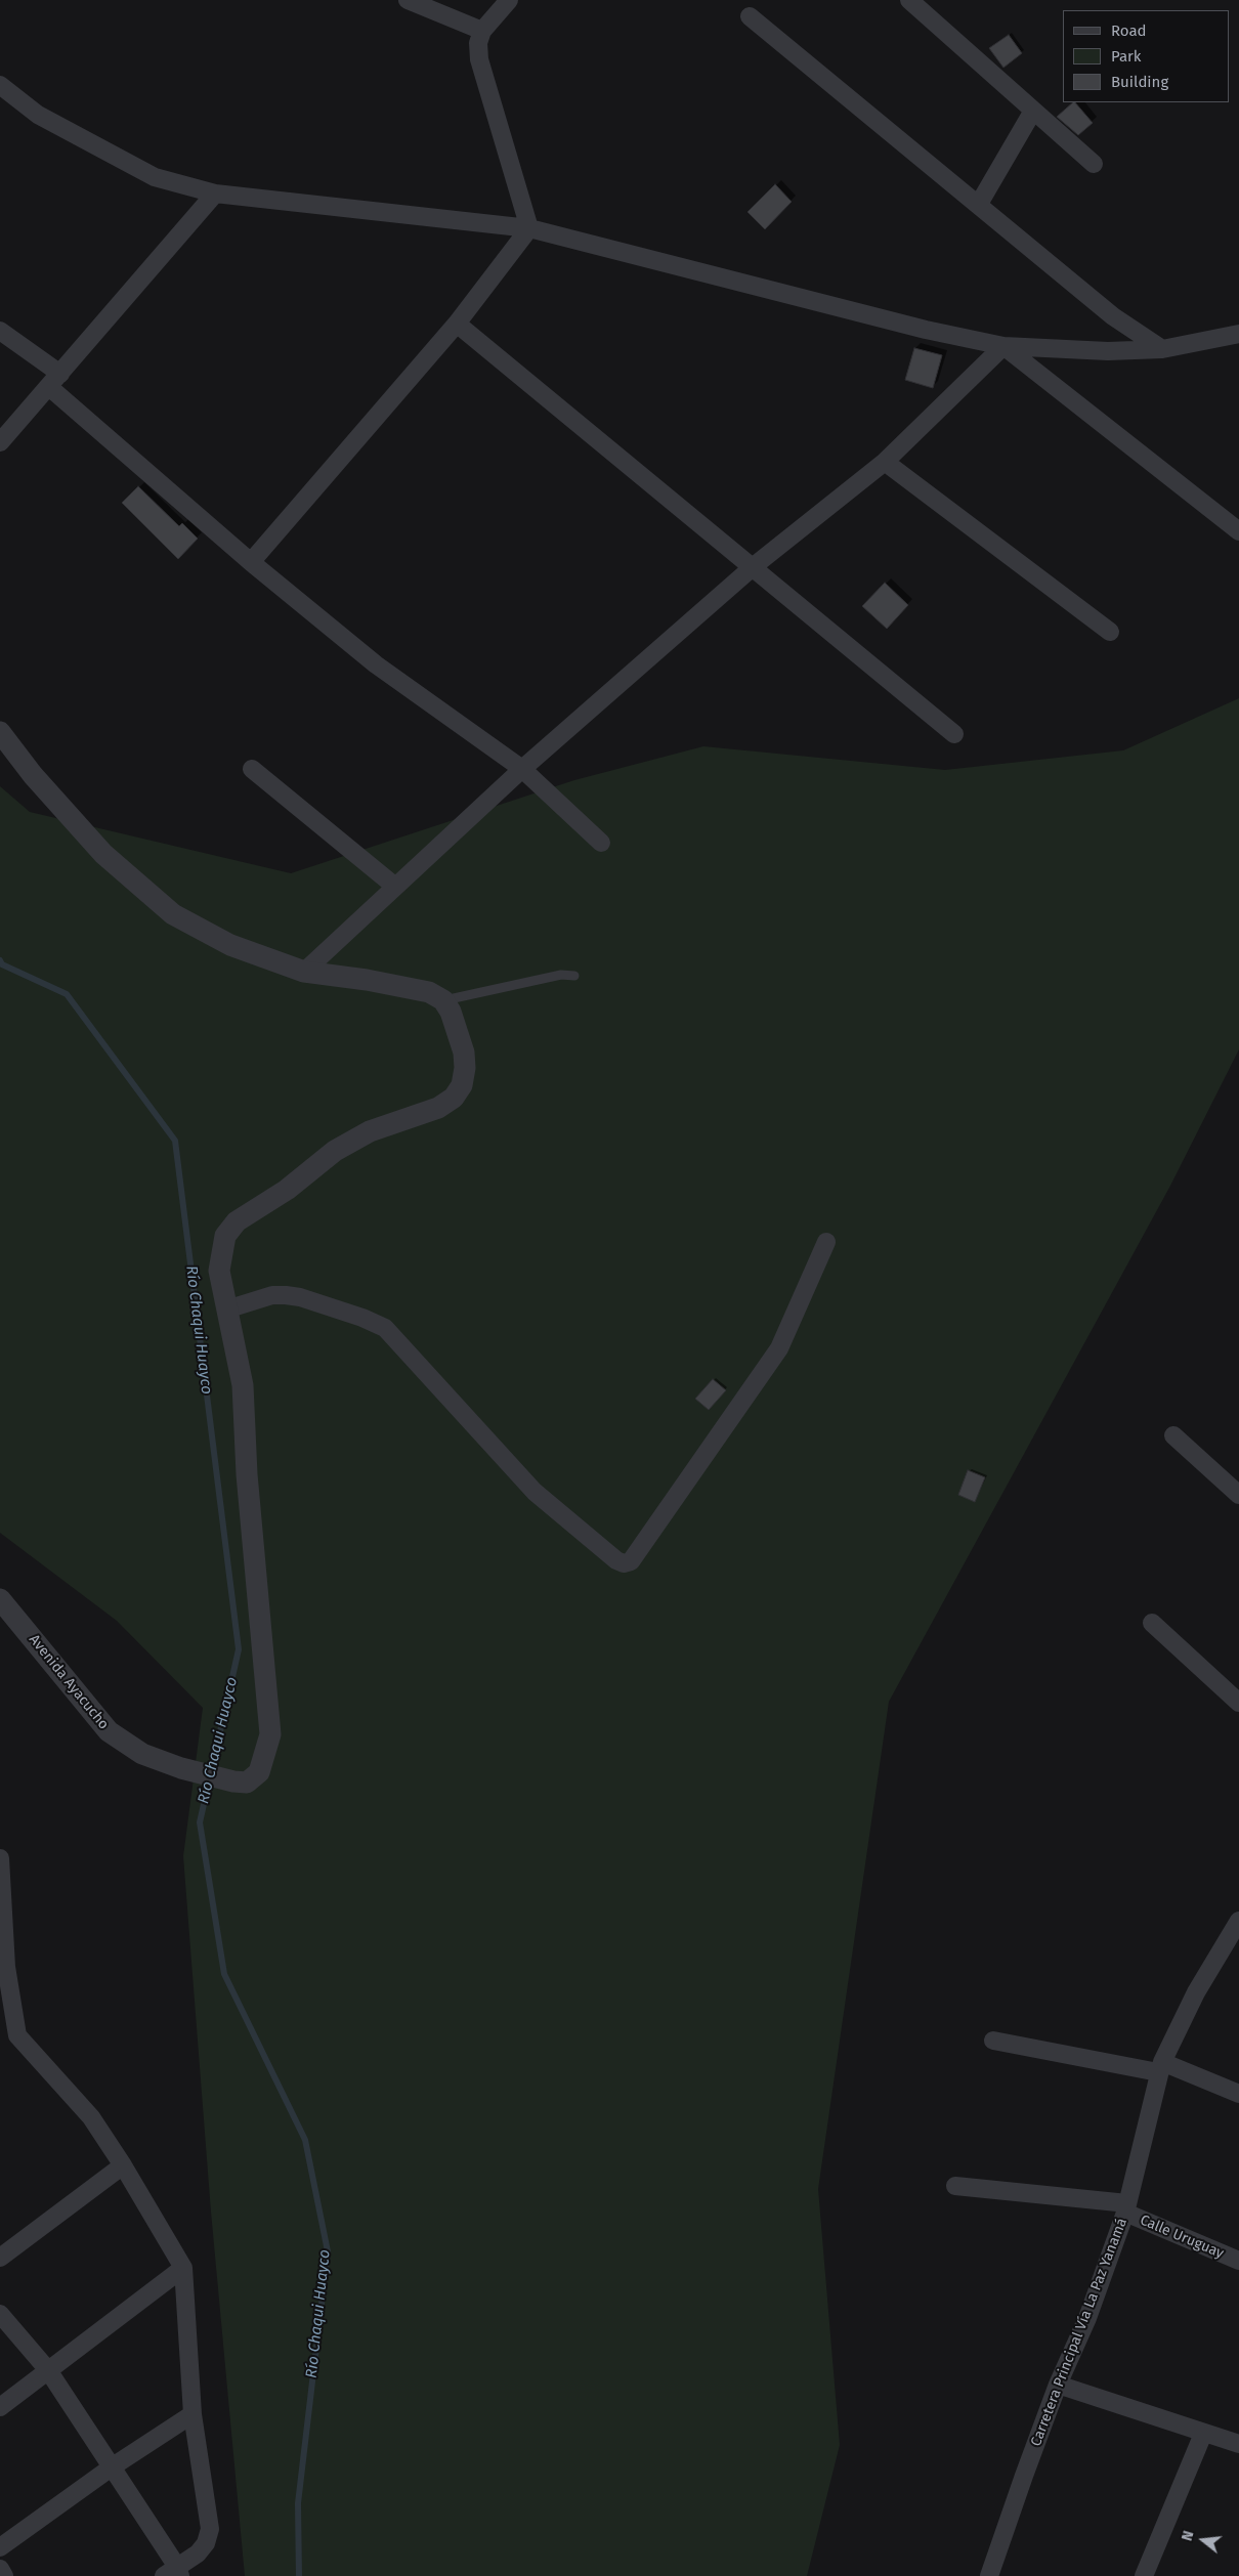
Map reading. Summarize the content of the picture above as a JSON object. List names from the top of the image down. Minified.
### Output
{"streets":{"street":["Avenida Ayacucho","Calle Uruguay","Carretera Principal Vía La Paz Yanamá"]},"crossings":[["Calle Uruguay","Carretera Principal Vía La Paz Yanamá"]],"water":["Río Chaqui Huayco"],"legend":["Road","Park","Building"],"north":"left"}
